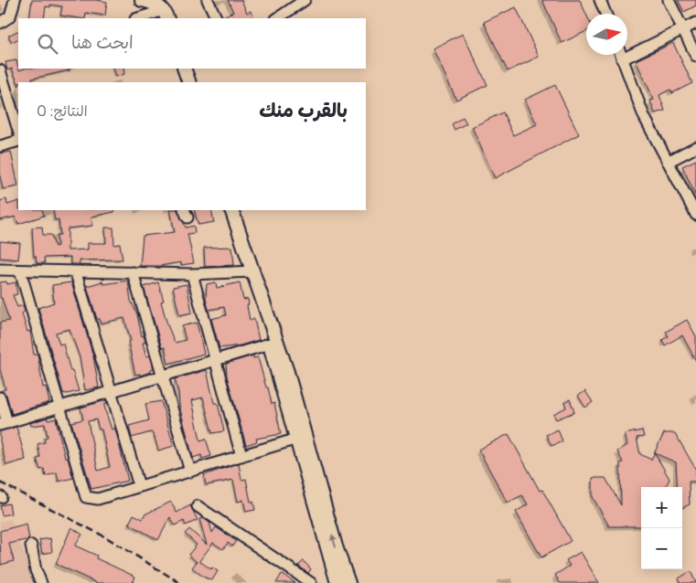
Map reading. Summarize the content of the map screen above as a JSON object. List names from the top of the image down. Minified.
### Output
{"north":"right","page":{"search":"ابحث هنا","heading":["بالقرب منك","النتائج: 0"],"map_buttons":["+","−"]}}
